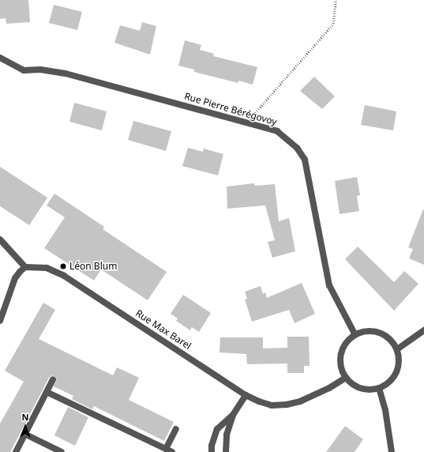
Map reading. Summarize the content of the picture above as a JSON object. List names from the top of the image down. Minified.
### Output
{"streets":{"street":["Rue Pierre Bérégovoy","Rue Max Barel"]},"crossings":[["Rue Pierre Bérégovoy","Rue Max Barel"]],"places":["Léon Blum"],"north":"top"}
